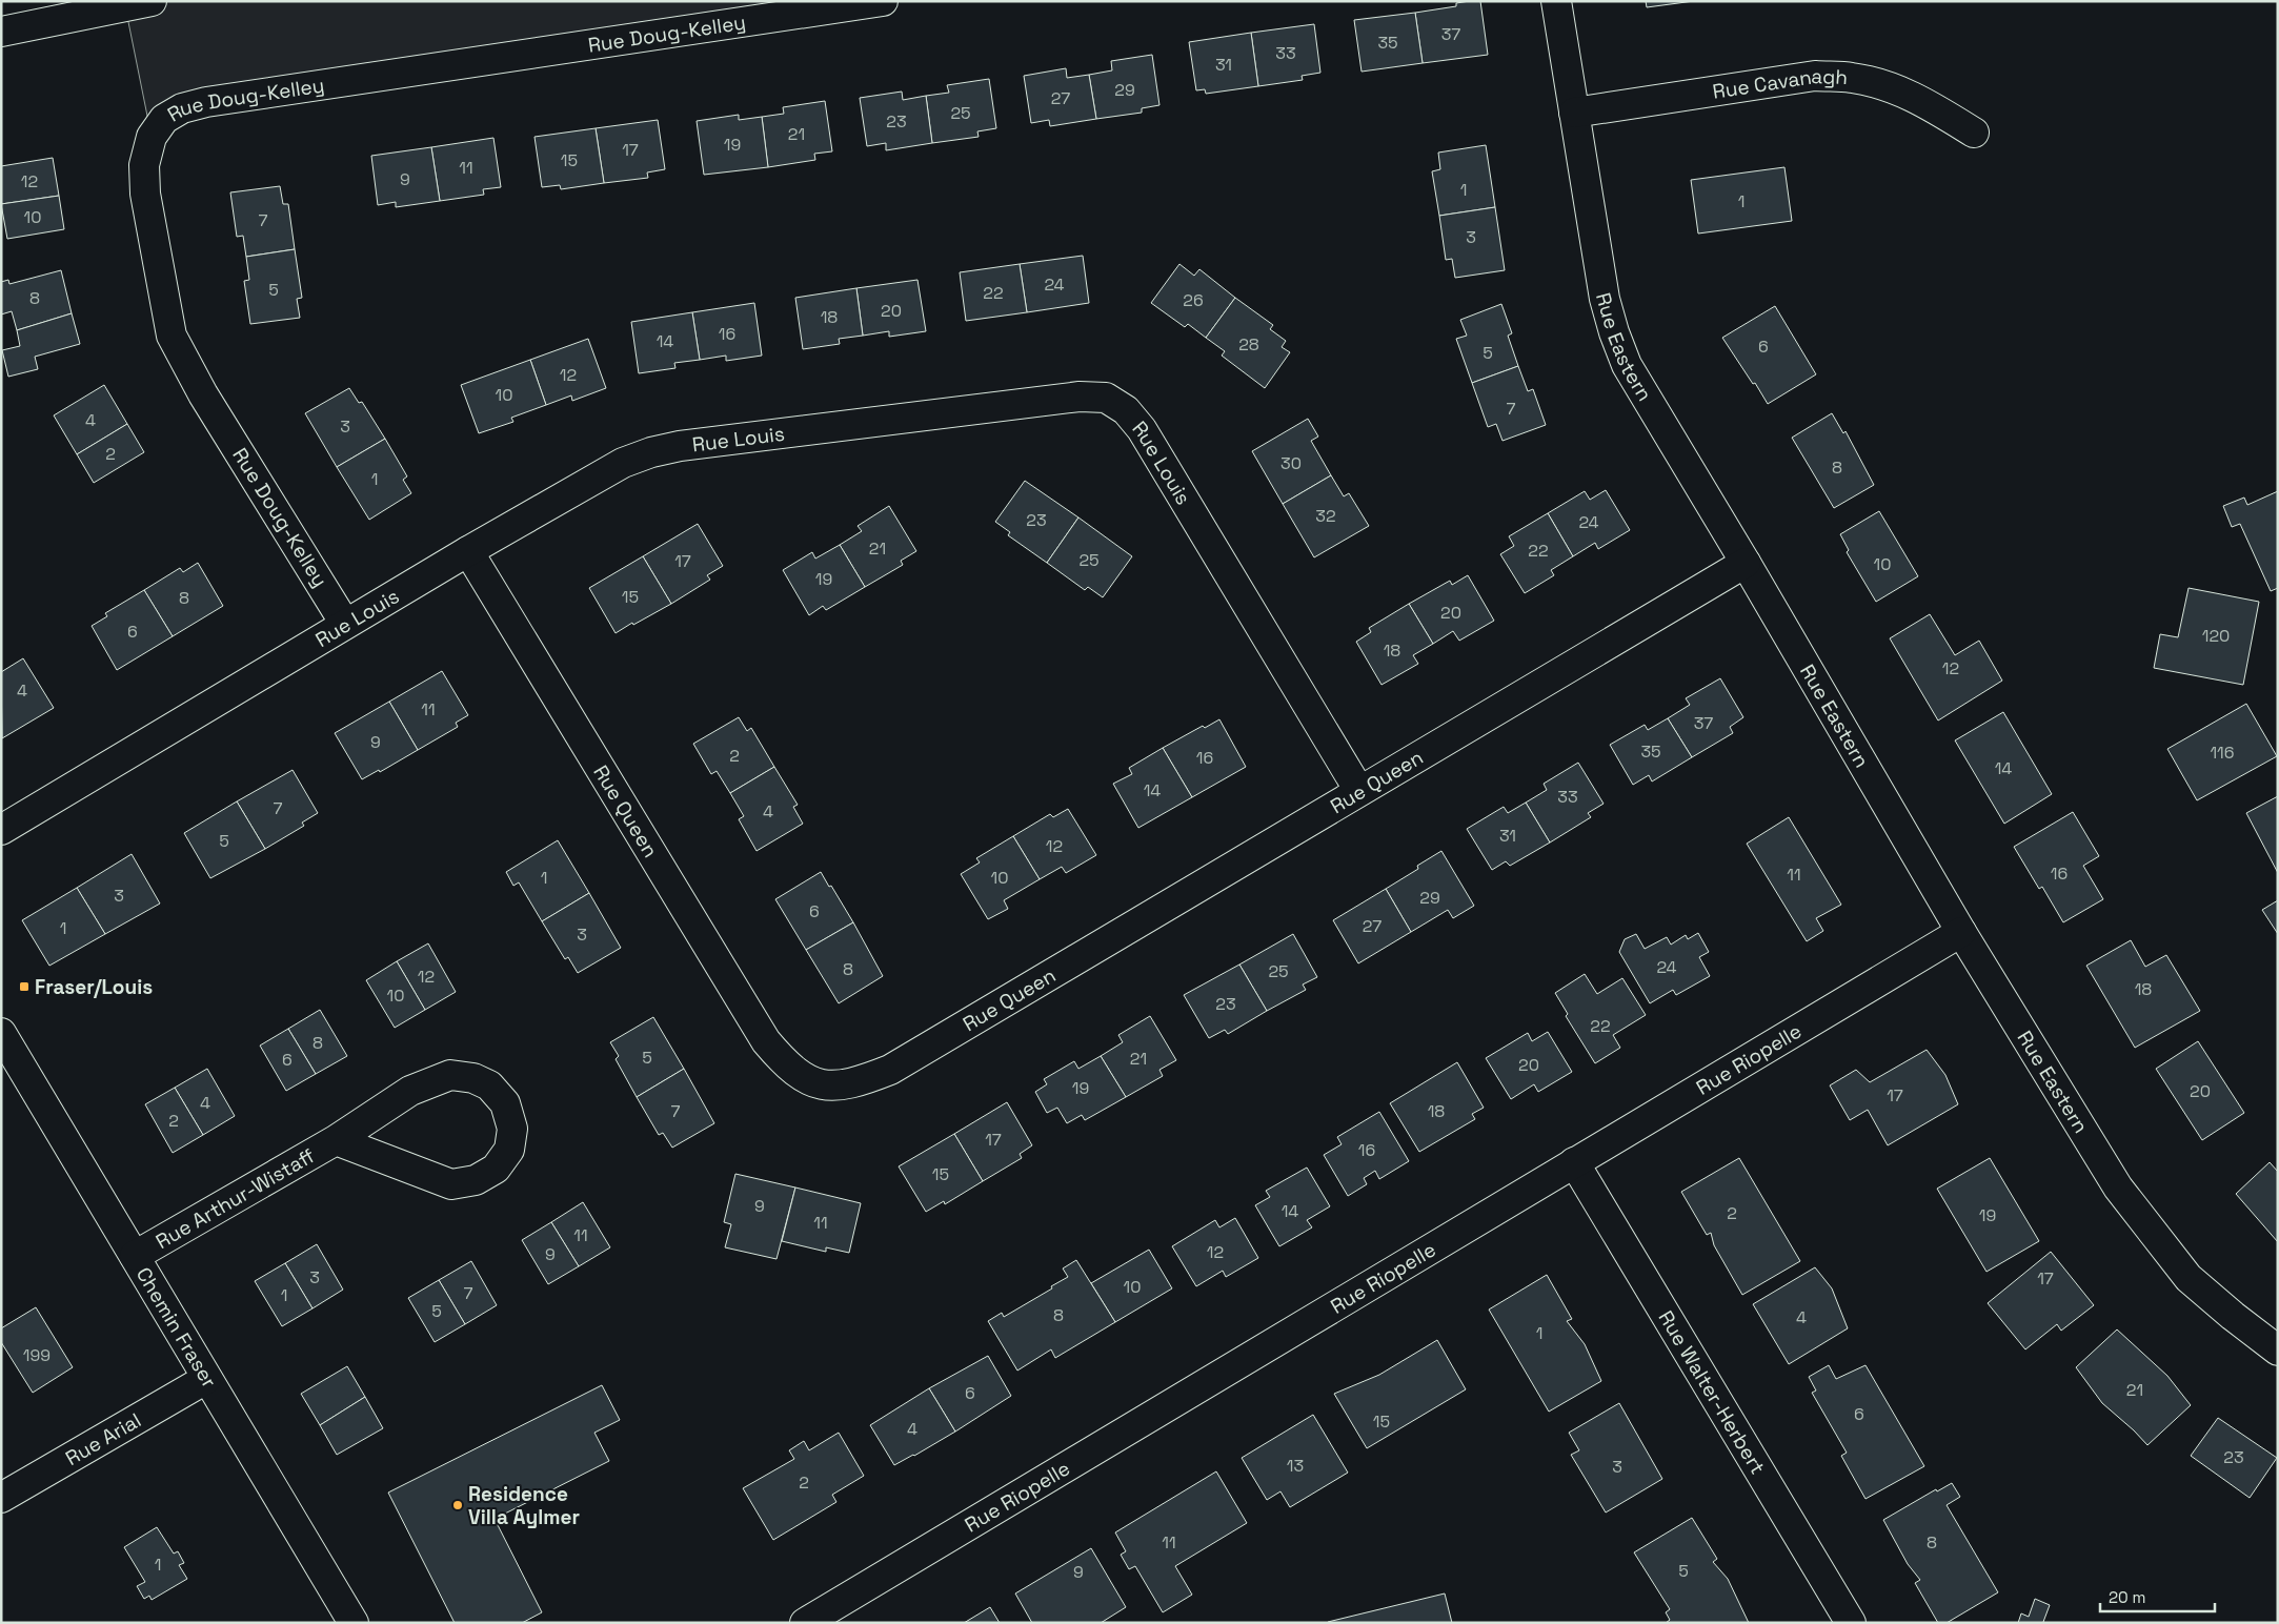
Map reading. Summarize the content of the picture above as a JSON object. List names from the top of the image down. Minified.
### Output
{"streets":{"street":["Rue Doug-Kelley","Rue Cavanagh","Rue Eastern","Rue Louis","Rue Queen","Rue Riopelle","Rue Arthur-Wistaff","Chemin Fraser","Rue Walter-Herbert","Rue Arial"]},"crossings":[["Rue Doug-Kelley","Rue Louis"],["Rue Cavanagh","Rue Eastern"],["Rue Eastern","Rue Queen"],["Rue Eastern","Rue Riopelle"],["Rue Louis","Rue Queen"],["Rue Riopelle","Rue Walter-Herbert"],["Rue Arthur-Wistaff","Chemin Fraser"],["Chemin Fraser","Rue Arial"]],"places":{"transit":["Fraser/Louis"],"other":["Residence Villa Aylmer"]},"house_numbers":["37","35","33","31","29","27","25","23","21","19","17","15","11","9","12","1","1","10","7","3","24","5","22","8","26","20","18","16","14","28","6","5","12","10","7","4","3","2","30","8","1","32","23","24","21","22","25","17","10","19","15","8","20","6","120","18","12","4","11","37","9","35","116","2","16","14","14","33","7","4","31","5","12","16","11","1","10","3","29","6","27","1","3","24","8","25","12","18","10","23","22","8","5","21","6","20","19","20","17","4","7","18","2","17","16","15","9","14","2","19","11","11","12","9","3","17","10","7","1","5","8","4","1","199","21","6","6","15","4","23","13","3","2","11","8","1","5","9"],"scale_bar":"20 m"}
